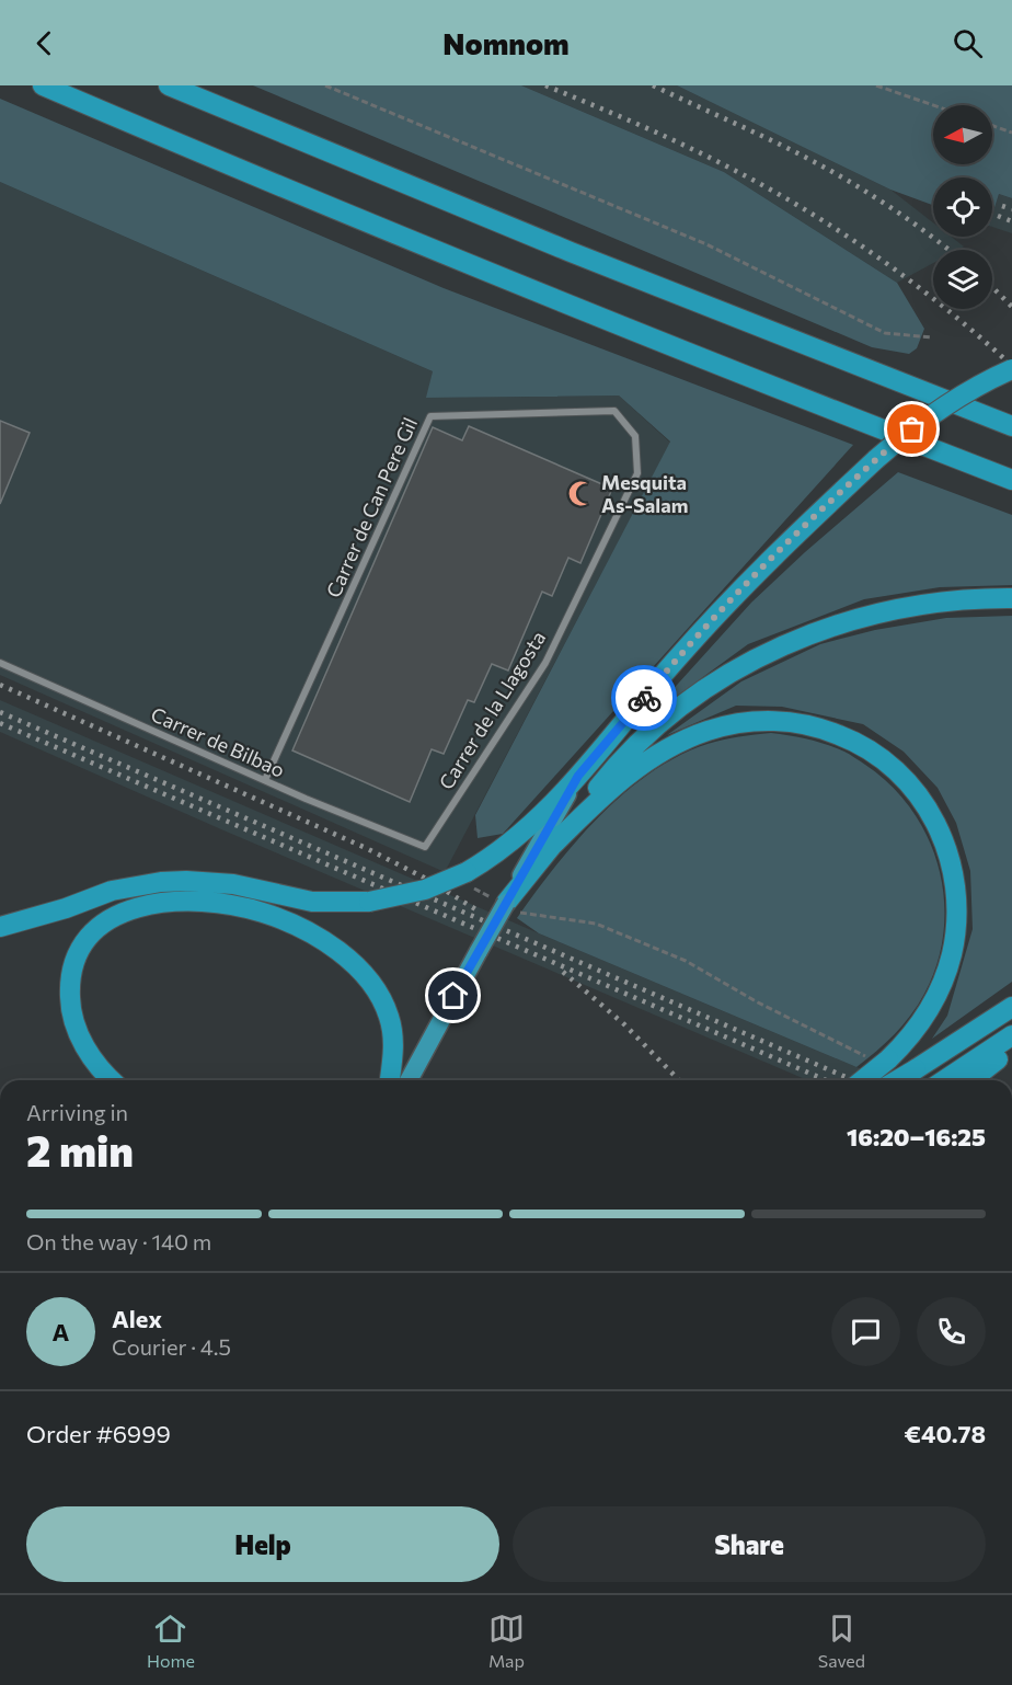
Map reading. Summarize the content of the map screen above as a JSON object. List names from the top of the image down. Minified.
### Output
{"streets":{"street":["Carrer de Can Pere Gil","Carrer de la Llagosta","Carrer de Bilbao"]},"crossings":[["Carrer de Can Pere Gil","Carrer de la Llagosta"],["Carrer de Can Pere Gil","Carrer de Bilbao"],["Carrer de la Llagosta","Carrer de Bilbao"]],"places":{"mosque":["Mesquita As-Salam"]},"north":"left","page":{"header":"Nomnom","heading":["2 min","Arriving in","16:20–16:25"],"panel":["Alex","Courier · 4.5","Order #6999","€40.78"],"bar":"On the way · 140 m","round":"A","buttons":["Help","Share"],"tabs":["Home","Map","Saved"]}}
